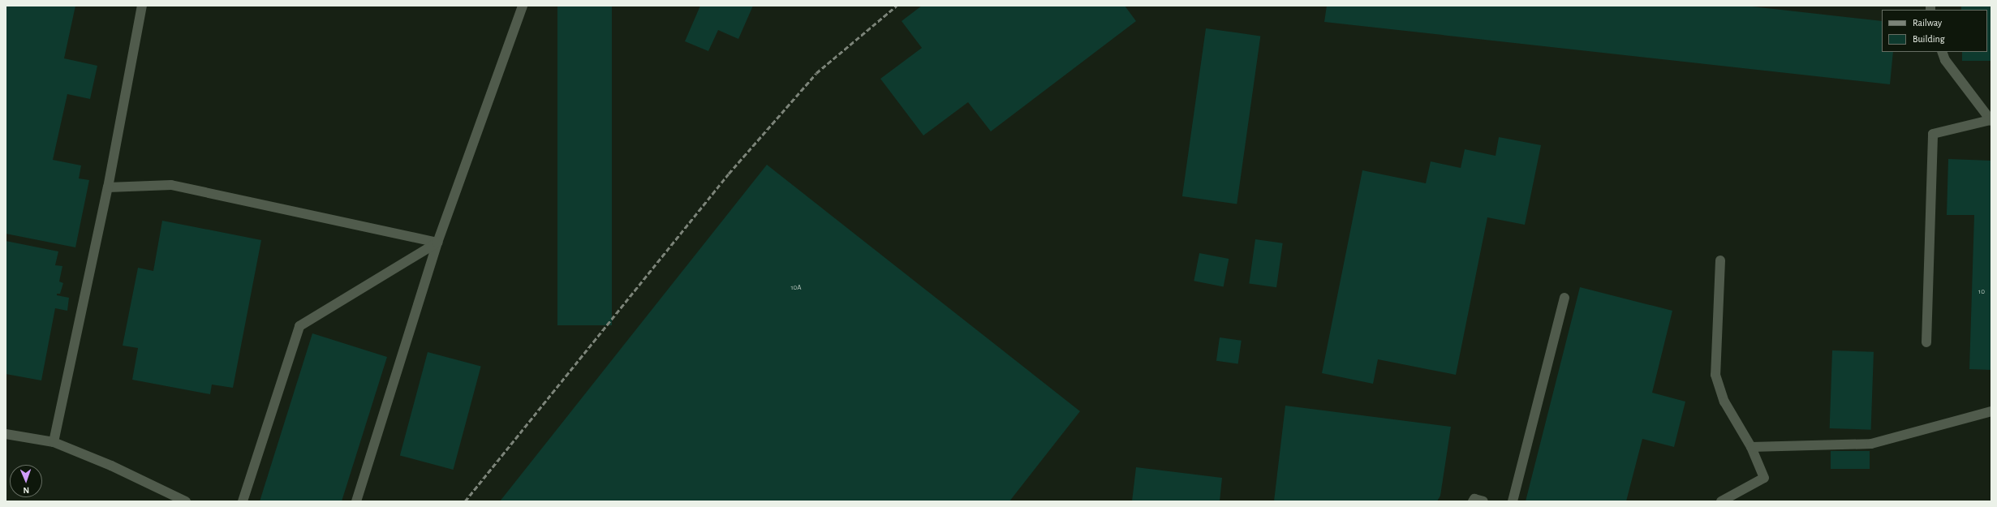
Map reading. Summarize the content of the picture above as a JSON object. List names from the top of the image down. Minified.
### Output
{"house_numbers":["10А","10"],"legend":["Railway","Building"],"north":"bottom"}
